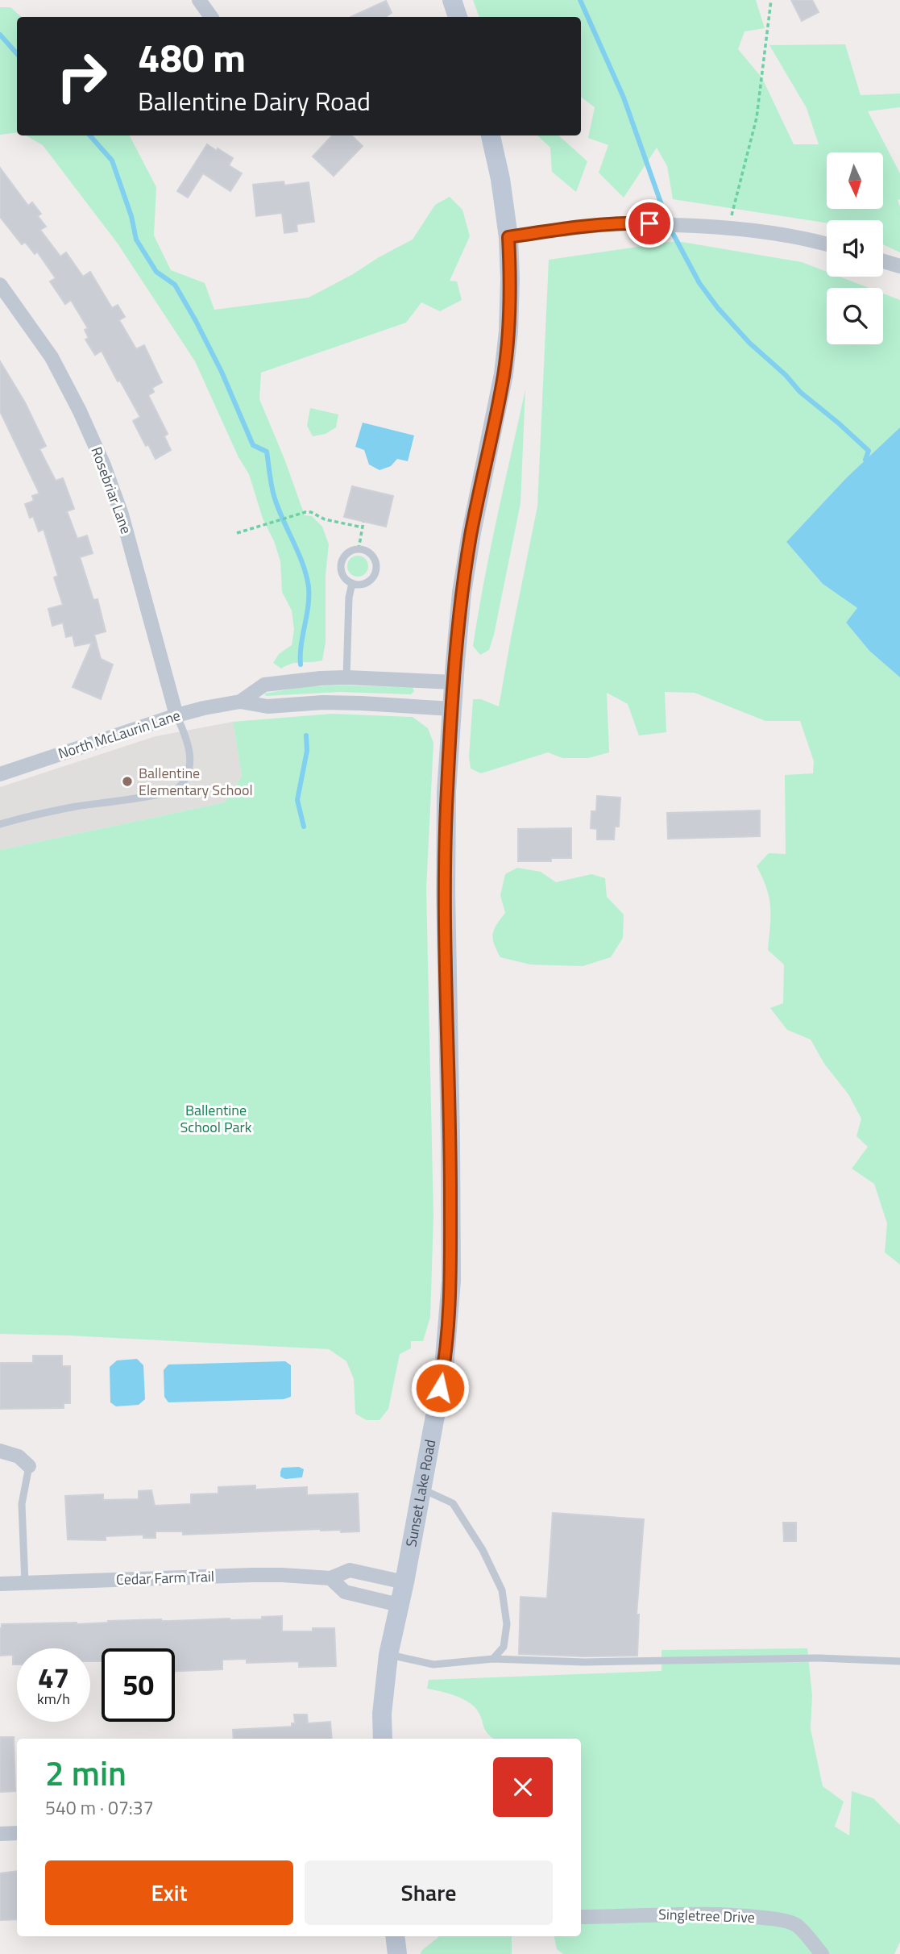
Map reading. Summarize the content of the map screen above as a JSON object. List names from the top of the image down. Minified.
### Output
{"streets":{"main road":["Sunset Lake Road"],"street":["Rosebriar Lane","North McLaurin Lane","Cedar Farm Trail","Singletree Drive"]},"crossings":[["Rosebriar Lane","North McLaurin Lane"],["North McLaurin Lane","Sunset Lake Road"],["Sunset Lake Road","Cedar Farm Trail"]],"parks":["Ballentine School Park"],"places":["Ballentine Elementary School"],"north":"bottom","page":{"turn":["480 m","Ballentine Dairy Road"],"speed":"47 km/h","limit":"50","heading":["2 min","540 m · 07:37"],"buttons":["Exit","Share"]}}
